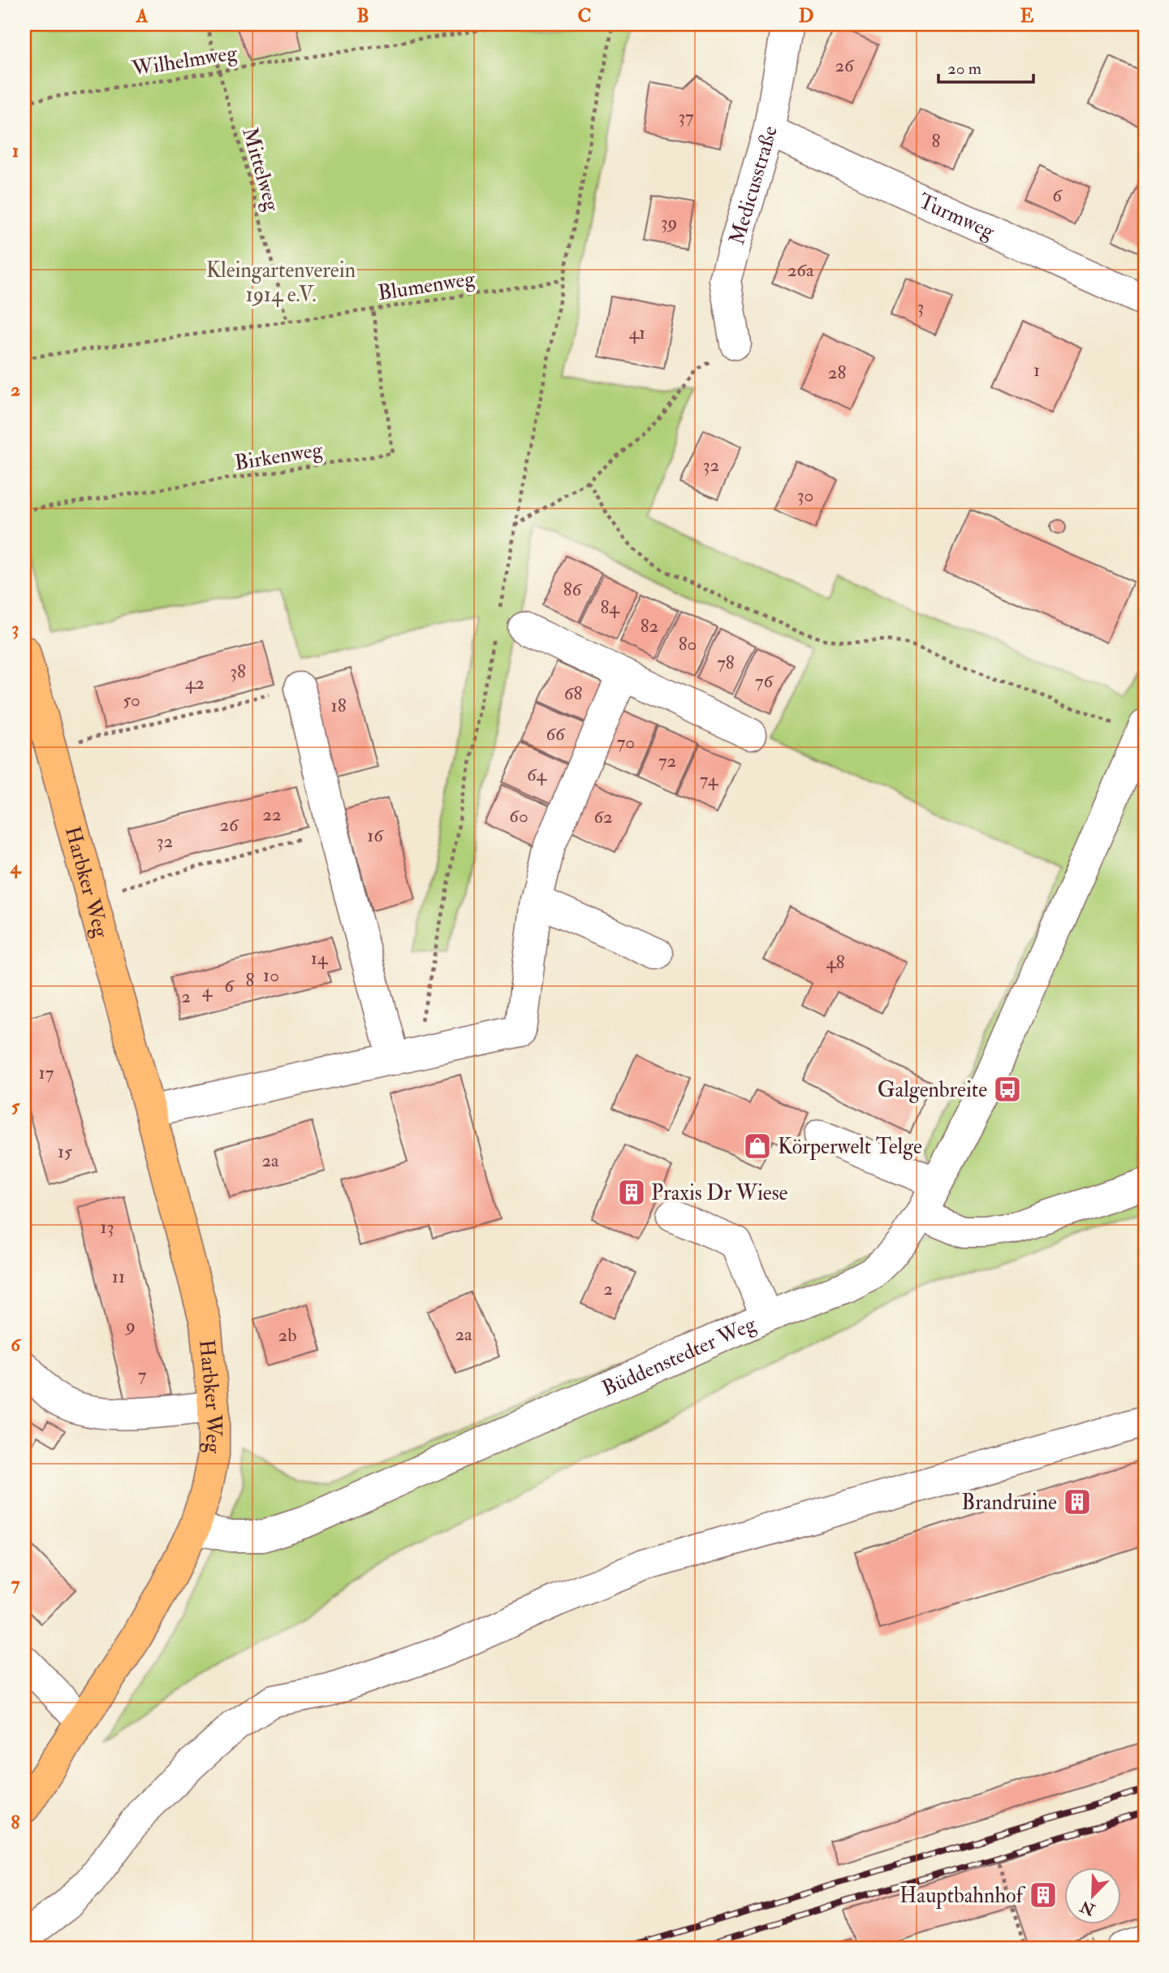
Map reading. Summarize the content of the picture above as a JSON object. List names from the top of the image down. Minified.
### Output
{"streets":{"main road":["Harbker Weg"],"street":["Medicusstraße","Turmweg","Büddenstedter Weg"],"path":["Wilhelmweg","Mittelweg","Blumenweg","Birkenweg"]},"crossings":[["Wilhelmweg","Mittelweg"],["Mittelweg","Blumenweg"],["Medicusstraße","Turmweg"],["Blumenweg","Birkenweg"],["Harbker Weg","Büddenstedter Weg"]],"parks":["Kleingartenverein 1914 e.V."],"places":{"bus stop":["Galgenbreite"],"shop":["Körperwelt Telge"],"building":["Praxis Dr Wiese","Brandruine","Hauptbahnhof"]},"house_numbers":["26","37","8","6","39","26a","3","41","1","28","32","30","86","84","82","80","78","38","76","42","68","50","18","66","70","72","64","74","22","60","62","26","16","32","14","48","10","8","6","4","2","17","15","2a","13","11","2","9","2a","2b","7"],"scale_bar":"20 m","north":"bottom left","grid":{"columns":["A","B","C","D","E"],"rows":["1","2","3","4","5","6","7","8"]}}
